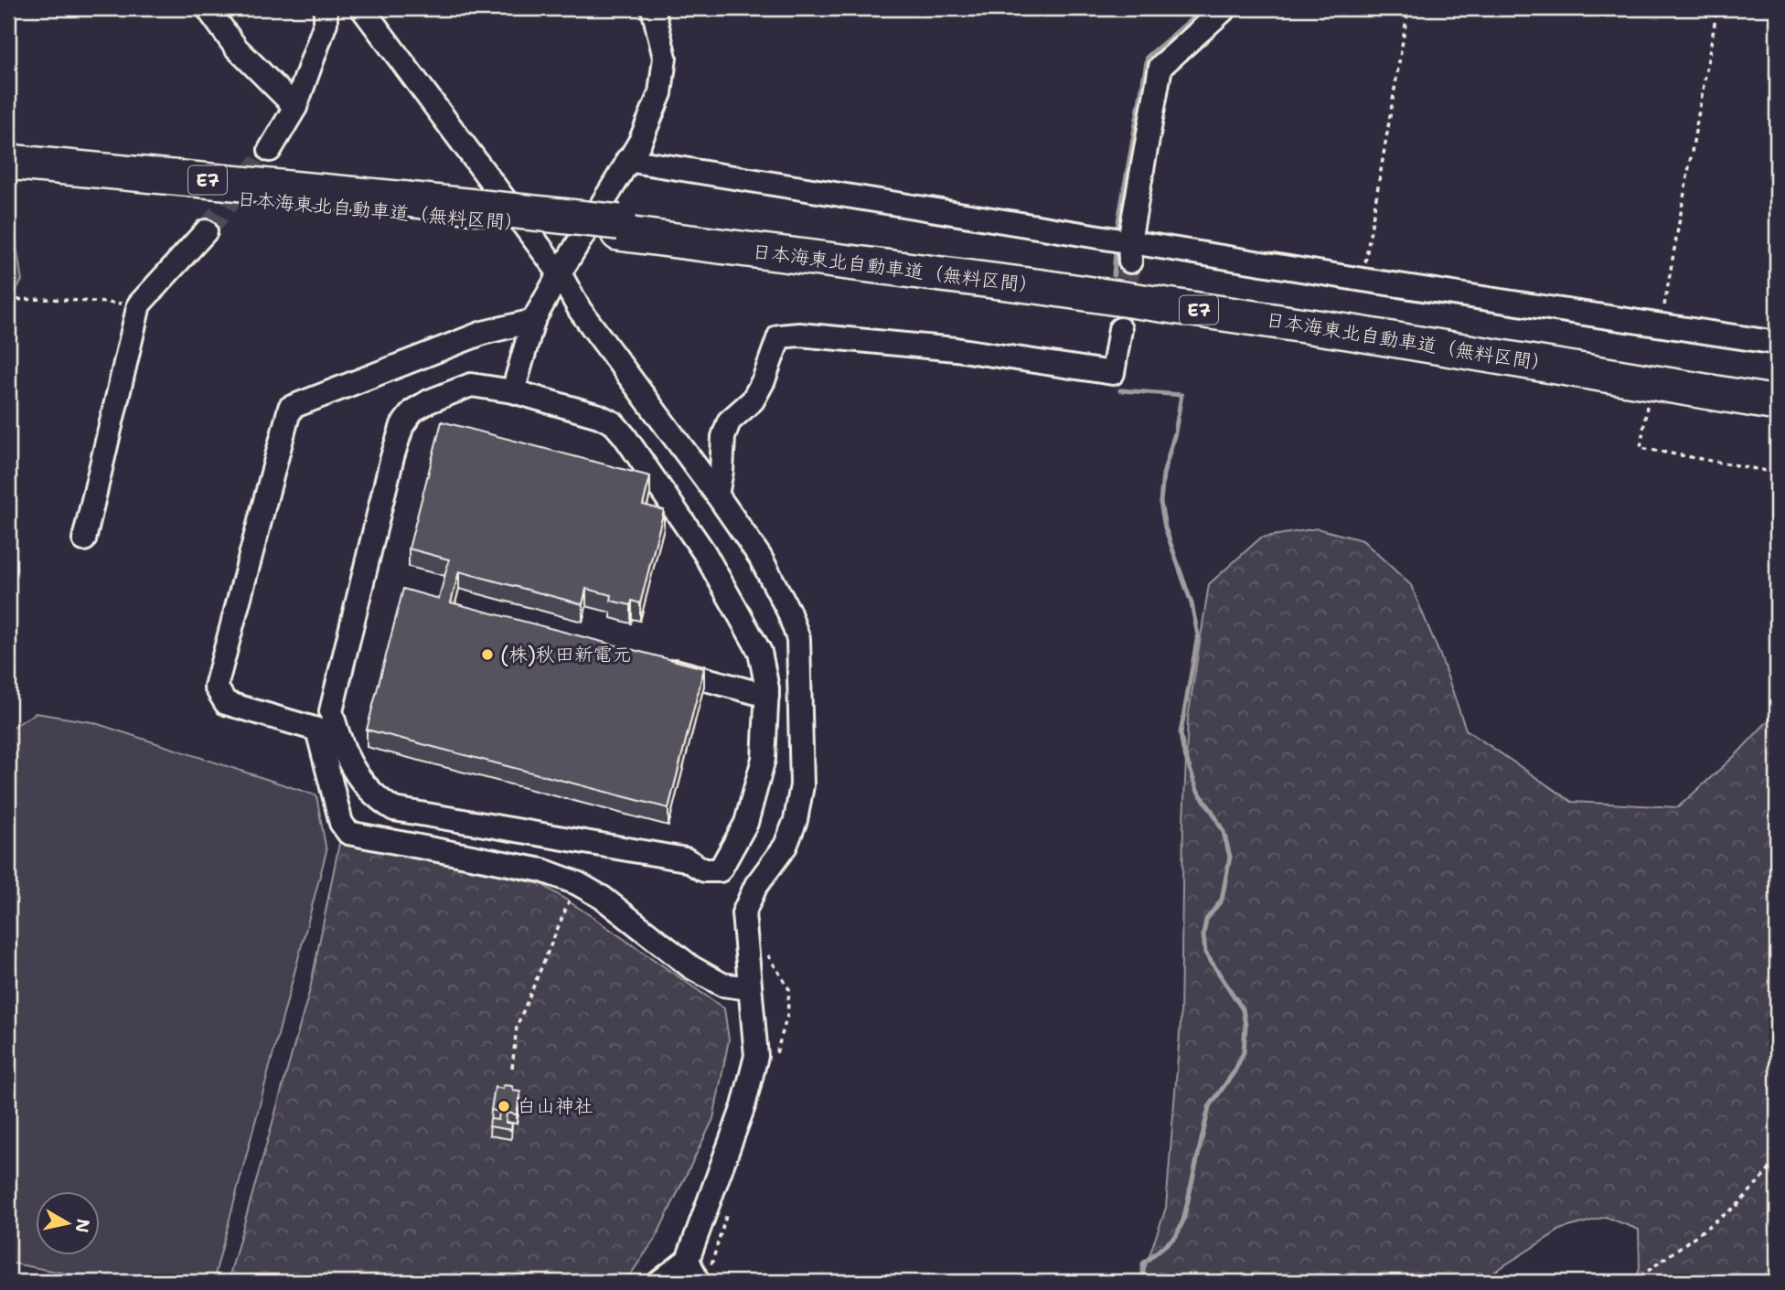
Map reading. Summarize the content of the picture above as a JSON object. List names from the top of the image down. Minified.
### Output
{"streets":{"highway":["E7","日本海東北自動車道（無料区間）"]},"places":["(株)秋田新電元","白山神社"],"north":"right"}
